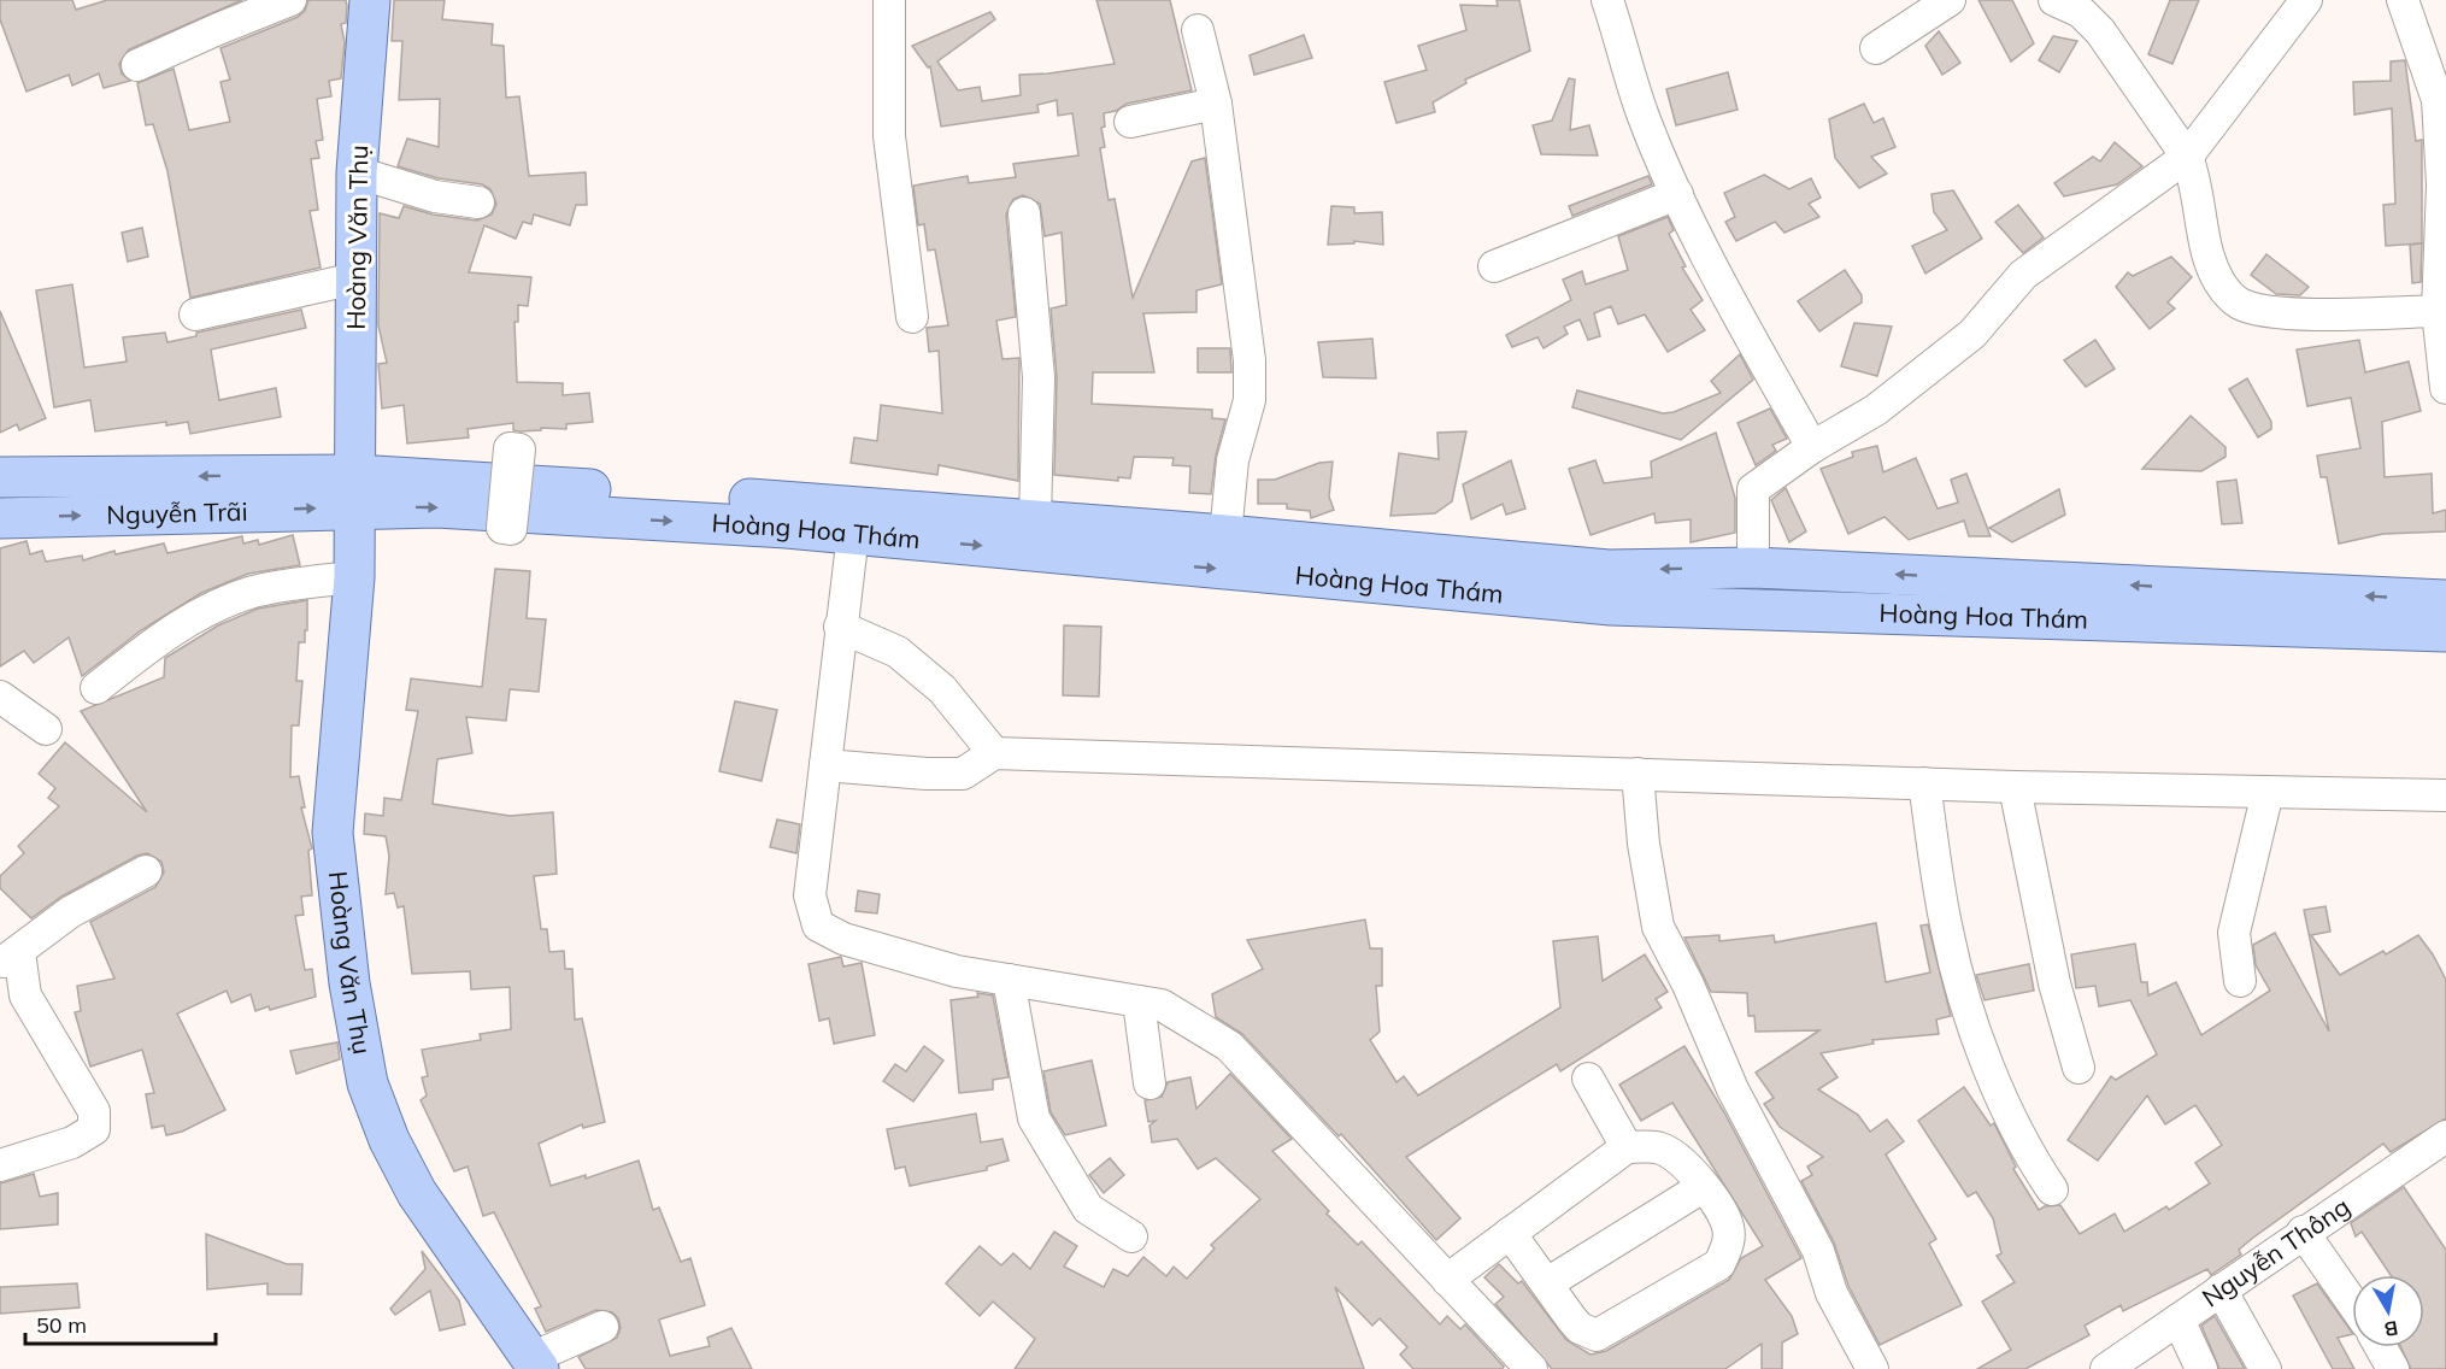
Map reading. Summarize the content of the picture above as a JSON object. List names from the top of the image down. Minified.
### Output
{"streets":{"main road":["Hoàng Văn Thụ","Nguyễn Trãi","Hoàng Hoa Thám"],"street":["Nguyễn Thông"]},"crossings":[["Hoàng Văn Thụ","Nguyễn Trãi"],["Hoàng Văn Thụ","Hoàng Hoa Thám"],["Nguyễn Trãi","Hoàng Hoa Thám"]],"scale_bar":"50 m","north":"bottom"}
